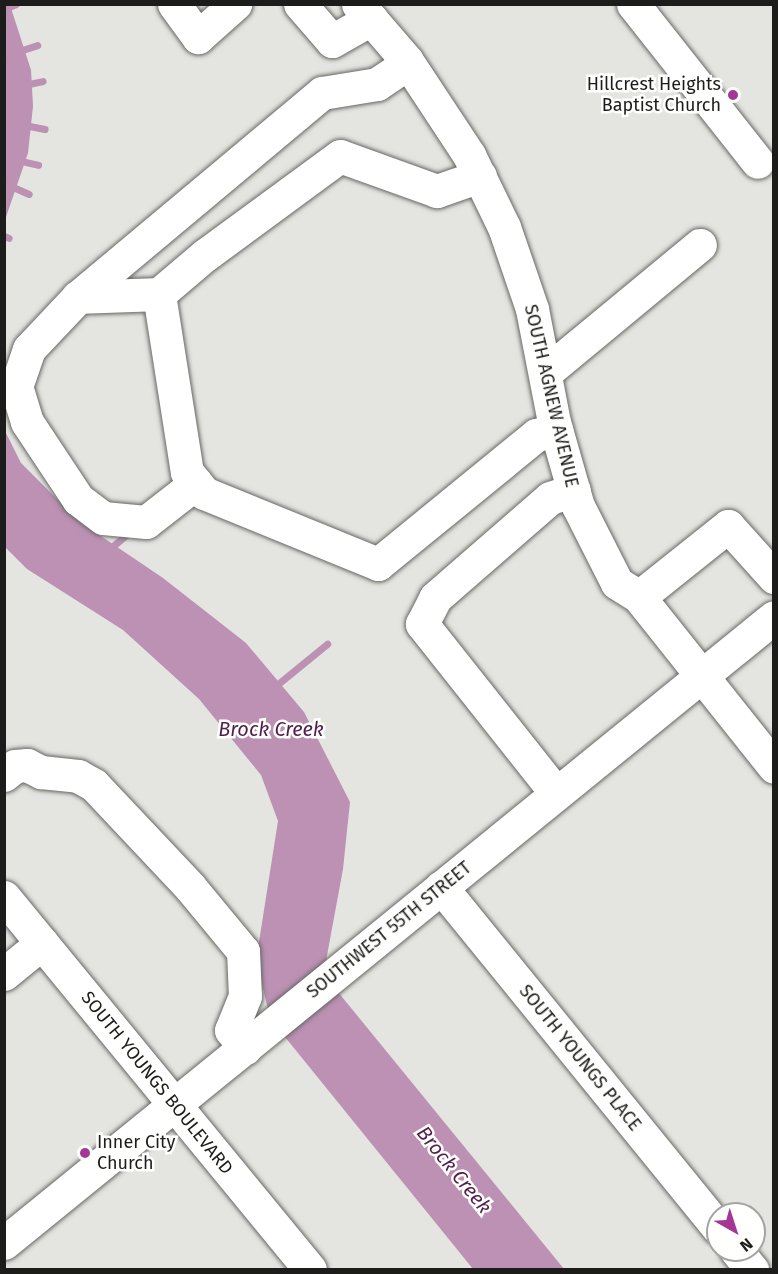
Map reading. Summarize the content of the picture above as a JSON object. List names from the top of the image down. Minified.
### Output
{"streets":{"street":["SOUTH AGNEW AVENUE","SOUTHWEST 55TH STREET","SOUTH YOUNGS PLACE","SOUTH YOUNGS BOULEVARD"]},"crossings":[["SOUTH AGNEW AVENUE","SOUTHWEST 55TH STREET"],["SOUTHWEST 55TH STREET","SOUTH YOUNGS PLACE"],["SOUTHWEST 55TH STREET","SOUTH YOUNGS BOULEVARD"]],"water":["Brock Creek"],"places":["Hillcrest Heights Baptist Church","Inner City Church"],"north":"bottom right"}
